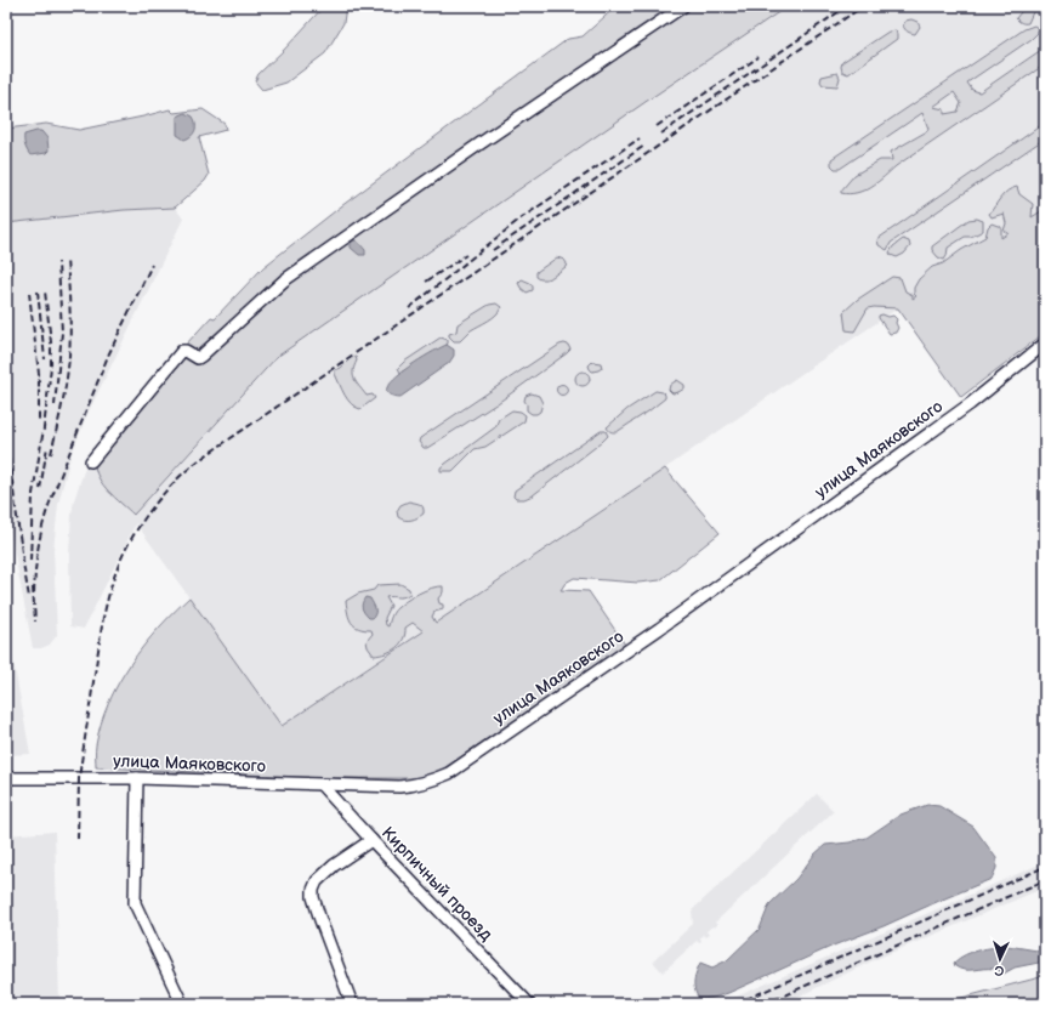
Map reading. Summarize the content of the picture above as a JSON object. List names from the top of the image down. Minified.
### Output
{"streets":{"street":["улица Маяковского","Кирпичный проезд"]},"crossings":[["улица Маяковского","Кирпичный проезд"]],"north":"bottom"}
